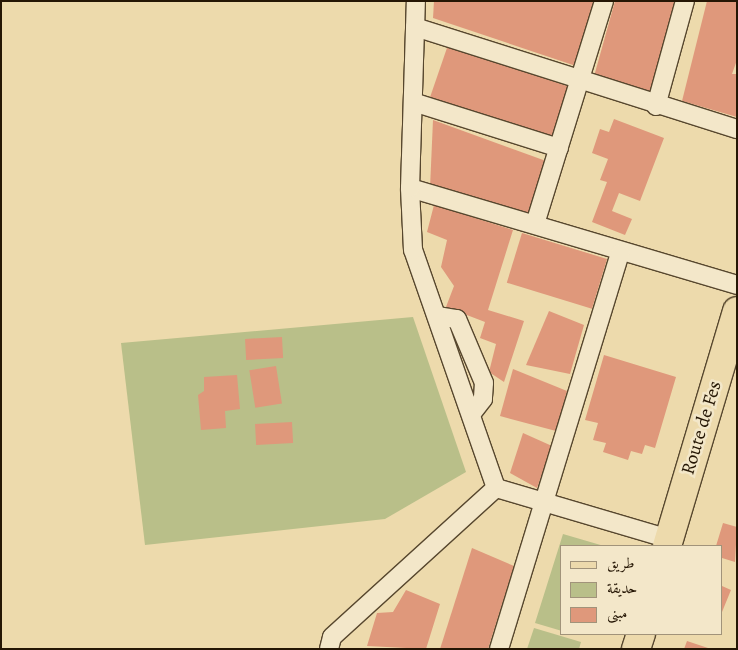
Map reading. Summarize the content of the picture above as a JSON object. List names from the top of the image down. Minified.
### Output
{"streets":{"main road":["Route de Fes"]},"legend":["طريق","حديقة","مبنى"]}
